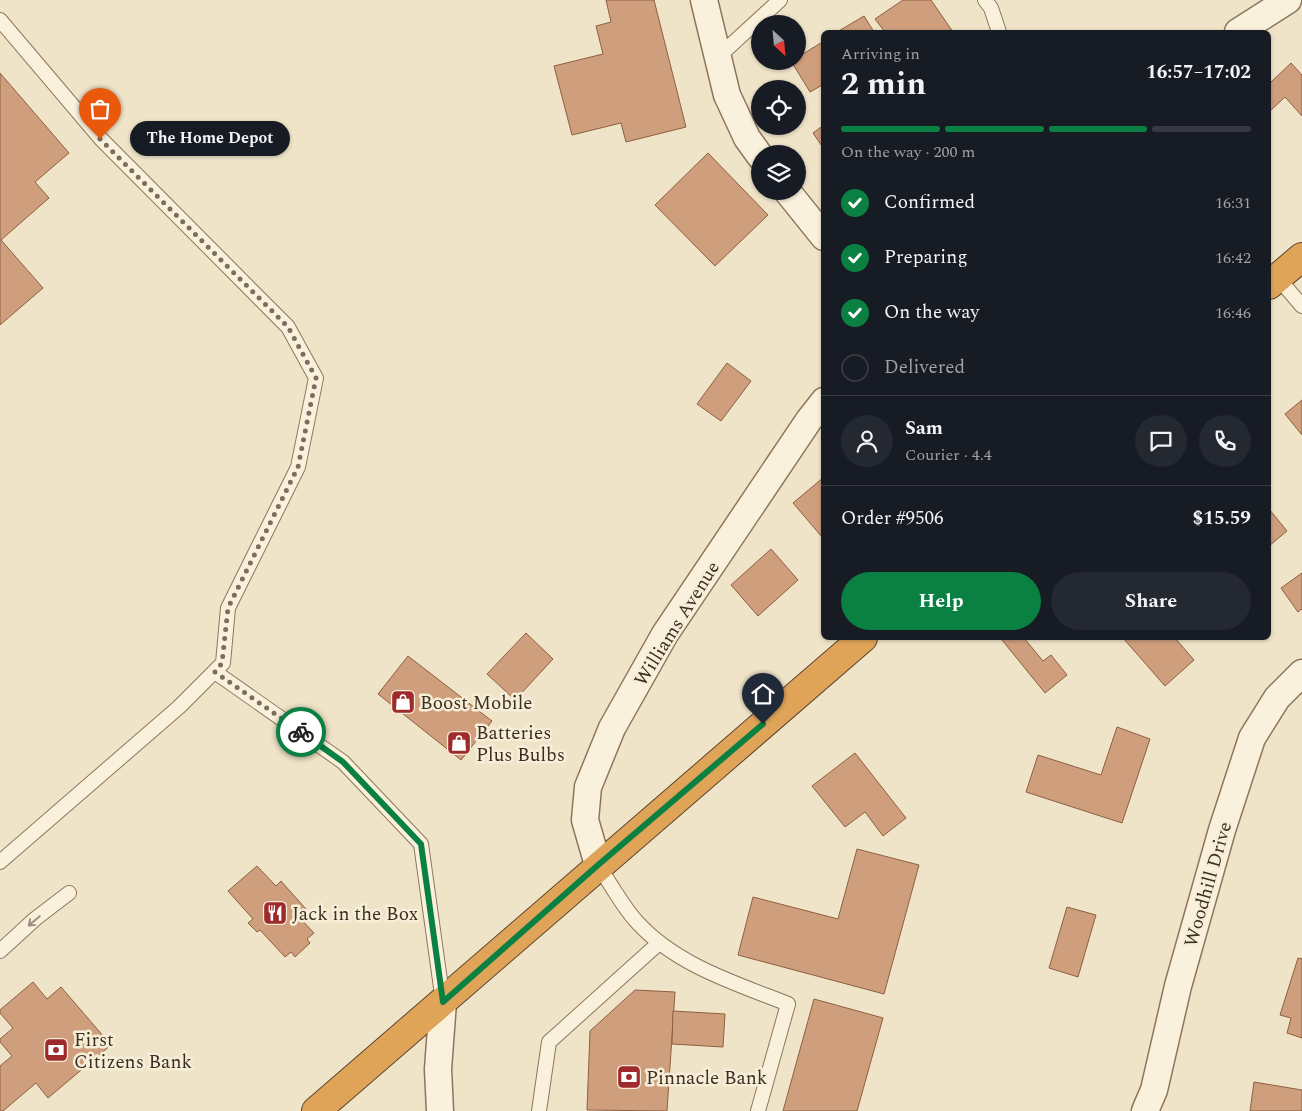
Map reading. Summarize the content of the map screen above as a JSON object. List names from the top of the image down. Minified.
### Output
{"streets":{"street":["Williams Avenue","Woodhill Drive"]},"places":{"other":["The Home Depot"],"shop":["Boost Mobile","Batteries Plus Bulbs"],"restaurant":["Jack in the Box"],"bank":["First Citizens Bank","Pinnacle Bank"]},"north":"bottom right","page":{"heading":["2 min","Arriving in","16:57–17:02"],"panel":["Sam","Courier · 4.4","Order #9506","$15.59"],"bar":"On the way · 200 m","bubble":"The Home Depot","list":[["Confirmed","16:31"],["Preparing","16:42"],["On the way","16:46"],"Delivered"],"buttons":["Help","Share"]}}
